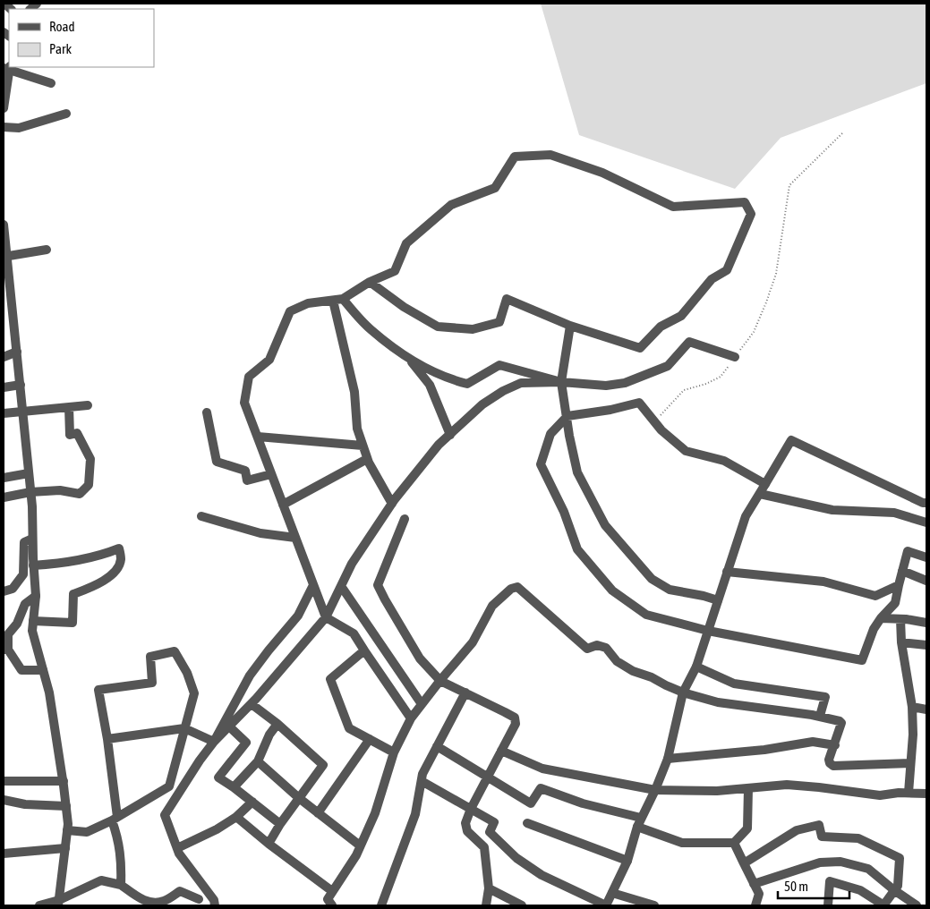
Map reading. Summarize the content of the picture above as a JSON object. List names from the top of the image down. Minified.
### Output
{"legend":["Road","Park"],"scale_bar":"50 m"}
